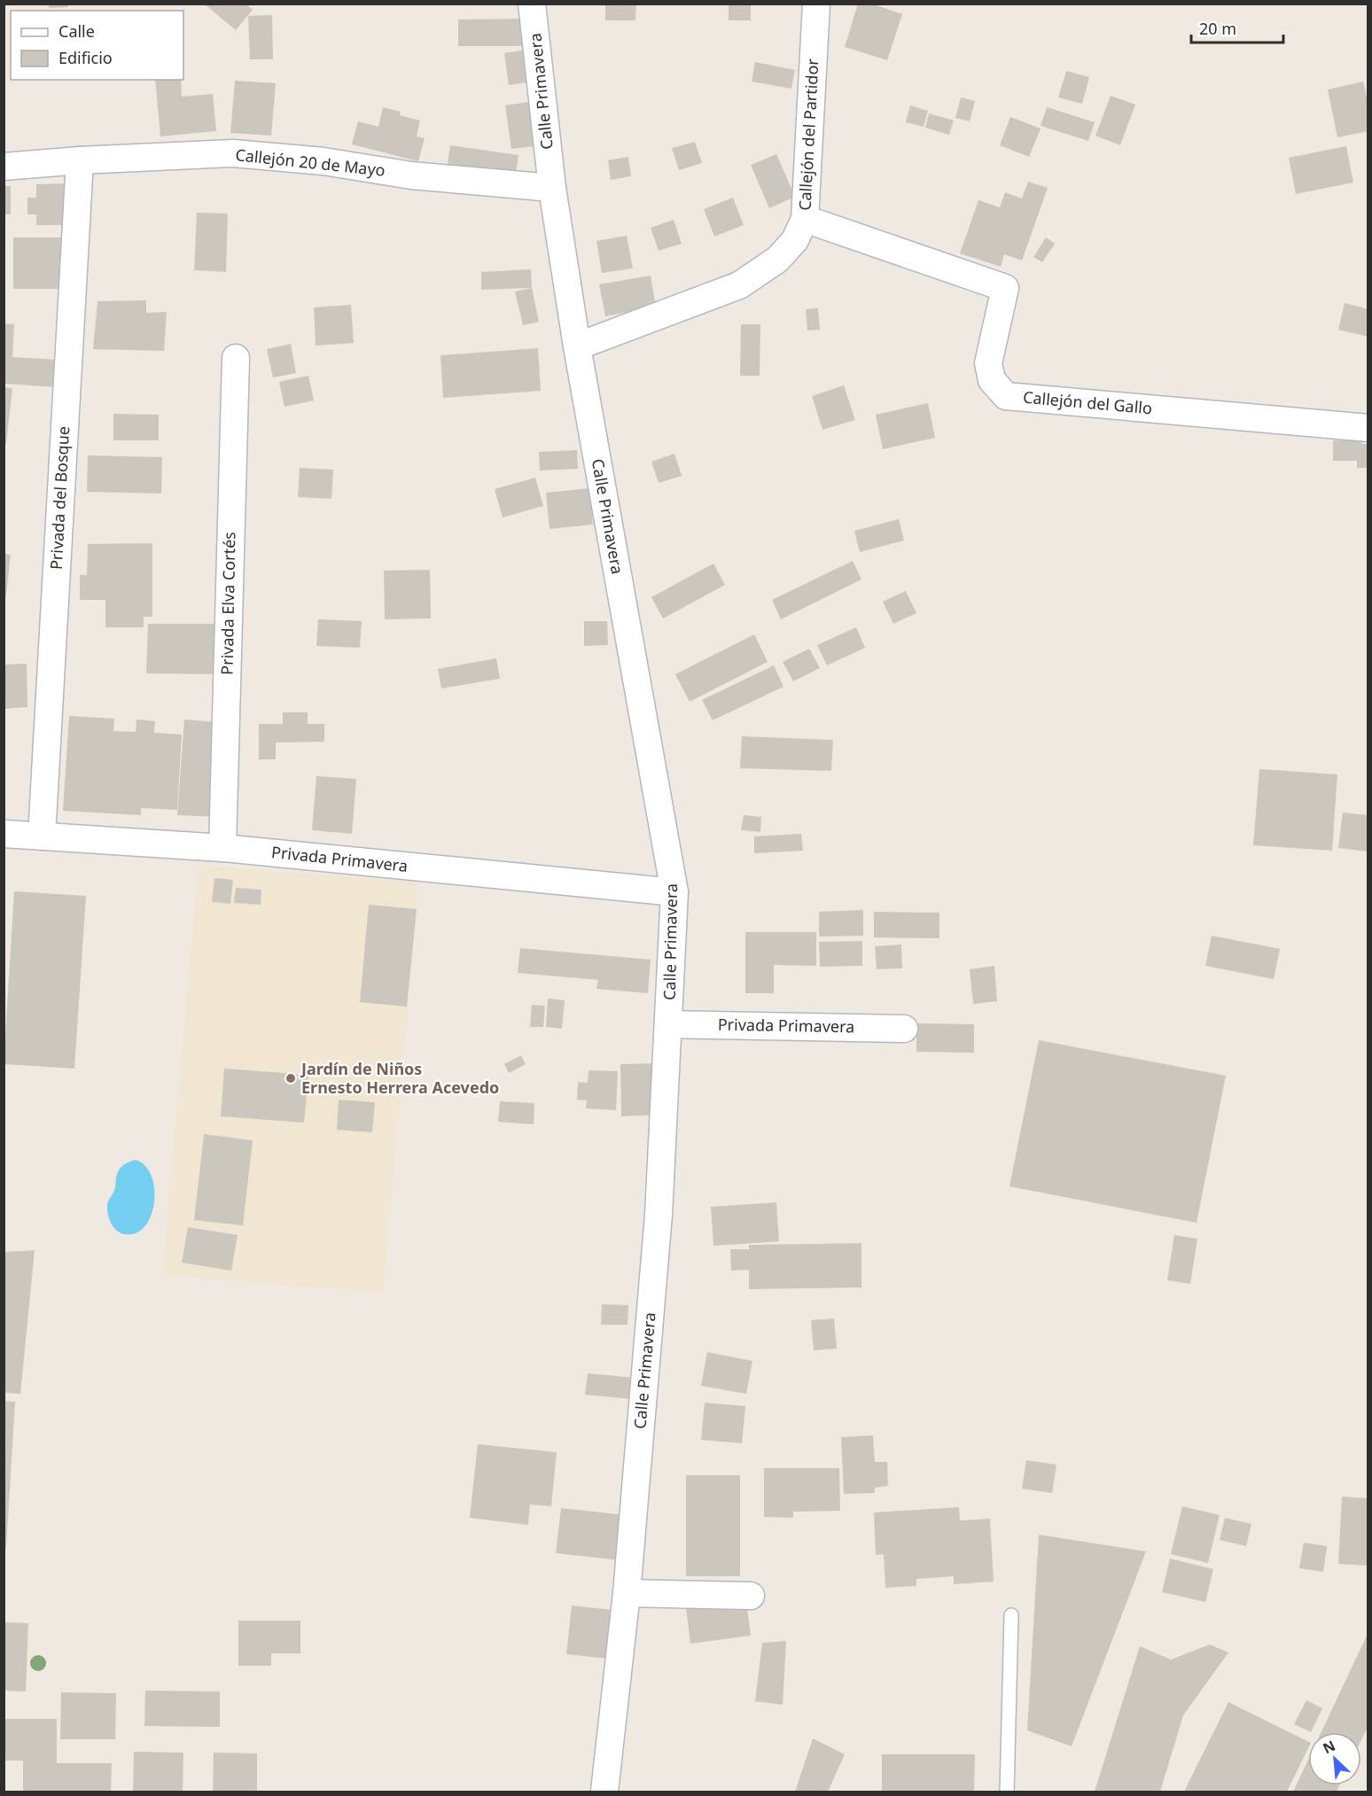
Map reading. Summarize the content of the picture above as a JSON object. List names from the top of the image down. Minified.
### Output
{"streets":{"street":["Calle Primavera","Callejón del Partidor","Callejón 20 de Mayo","Callejón del Gallo","Privada del Bosque","Privada Elva Cortés","Privada Primavera"]},"crossings":[["Calle Primavera","Callejón del Partidor"],["Calle Primavera","Callejón 20 de Mayo"],["Calle Primavera","Privada Primavera"],["Callejón del Partidor","Callejón del Gallo"],["Callejón 20 de Mayo","Privada del Bosque"],["Privada del Bosque","Privada Primavera"],["Privada Elva Cortés","Privada Primavera"]],"places":["Jardín de Niños Ernesto Herrera Acevedo"],"legend":["Calle","Edificio"],"scale_bar":"20 m","north":"top left"}
